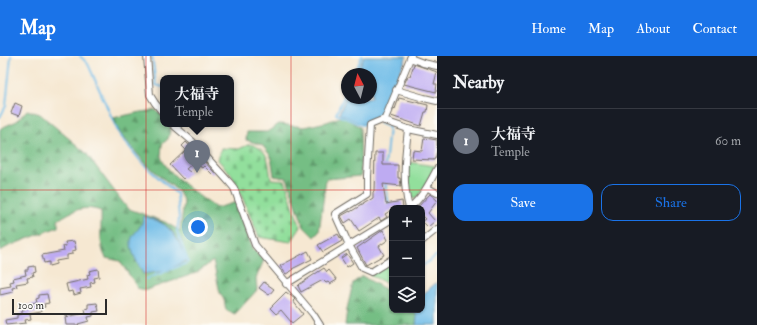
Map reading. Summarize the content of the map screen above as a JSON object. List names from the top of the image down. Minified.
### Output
{"scale_bar":"100 m","north":"top","page":{"header":"Map","nav":["Home","Map","About","Contact"],"heading":"Nearby","popup":["大福寺","Temple"],"list":[{"mark":"1","name":"大福寺","note":"Temple","value":"60 m"}],"pins":"1","buttons":["Save","Share"],"map_buttons":["+","−"],"scale":"100 m"}}
